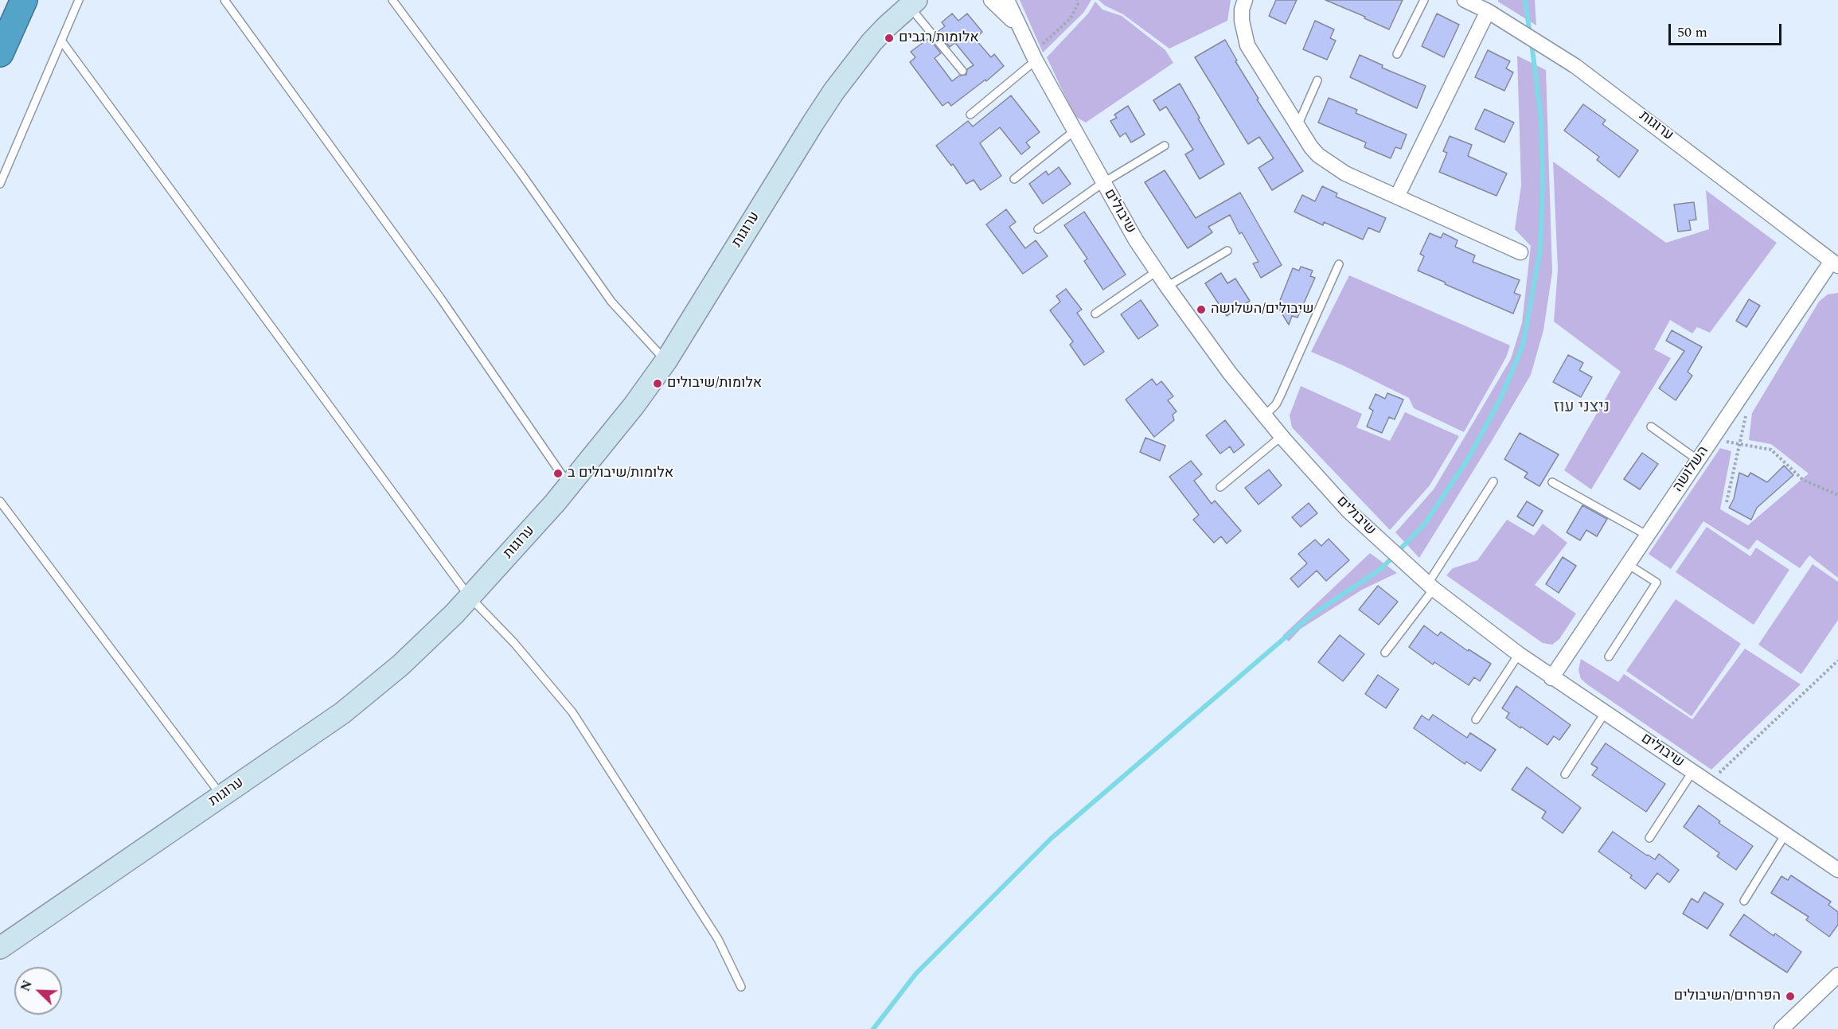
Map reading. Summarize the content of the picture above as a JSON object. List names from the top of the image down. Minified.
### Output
{"streets":{"street":["ערוגות","שיבולים","השלושה"]},"crossings":[["ערוגות","השלושה"],["שיבולים","השלושה"]],"districts":["ניצני עוז"],"places":["אלומות/רגבים","שיבולים/השלושה","אלומות/שיבולים","אלומות/שיבולים ב","הפרחים/השיבולים"],"scale_bar":"50 m","north":"top left"}
